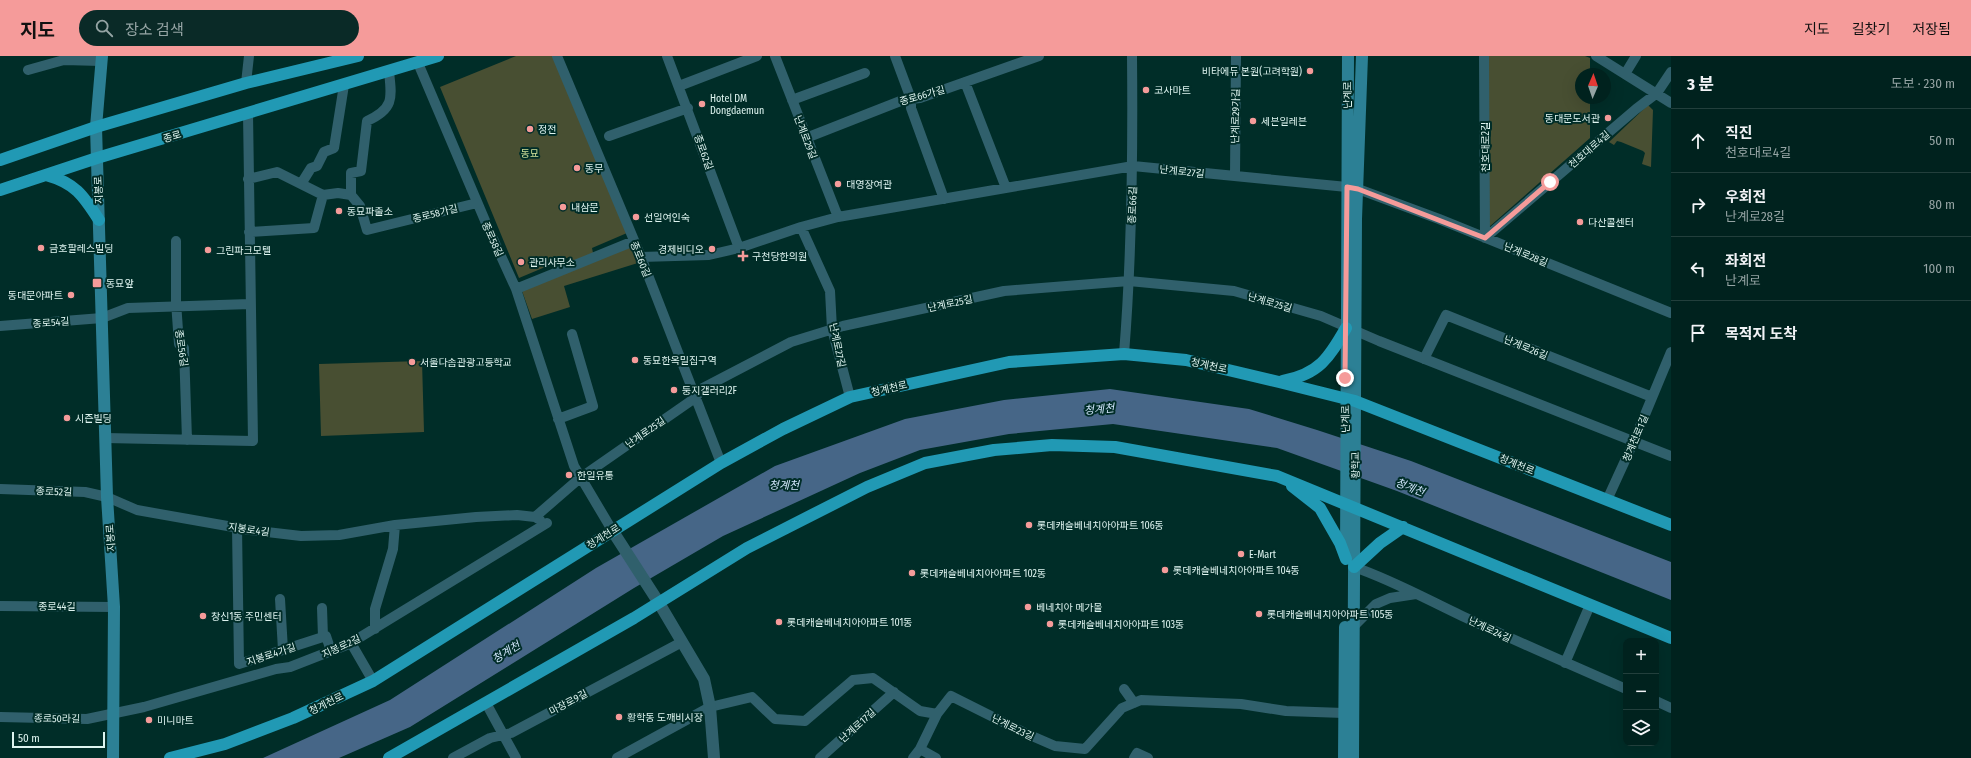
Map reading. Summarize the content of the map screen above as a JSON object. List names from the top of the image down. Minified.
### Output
{"streets":{"main road":["난계로","종로","지봉로","청계천로","황학교"],"street":["종로66가길","난계로29가길","난계로29길","천호대로2길","천호대로4길","종로62길","난계로27길","종로66길","종로58가길","종로58길","난계로28길","종로60길","난계로25길","종로54길","난계로26길","종로56길","청계천로1길","종로52길","지봉로4길","종로44길","난계로24길","지봉로2길","지봉로4가길","마장로9길","종로50라길","난계로17길","난계로23길"]},"crossings":[["종로66가길","난계로29길"],["난계로","난계로27길"],["난계로","난계로28길"],["난계로","난계로25길"],["난계로","청계천로"],["난계로","황학교"],["난계로29가길","난계로27길"],["종로","지봉로"],["종로","종로58길"],["난계로29길","난계로27길"],["천호대로2길","천호대로4길"],["천호대로2길","난계로28길"],["천호대로4길","난계로28길"],["종로62길","난계로27길"],["난계로27길","종로66길"],["난계로27길","난계로28길"],["난계로27길","종로60길"],["난계로27길","난계로25길"],["난계로27길","청계천로"],["지봉로","종로54길"],["지봉로","종로52길"],["지봉로","지봉로4길"],["지봉로","종로44길"],["지봉로","지봉로2길"],["지봉로","종로50라길"],["종로66길","난계로25길"],["종로66길","청계천로"],["종로58가길","종로58길"],["종로58길","난계로25길"],["종로58길","청계천로"],["종로60길","난계로25길"],["종로60길","청계천로"],["난계로26길","청계천로1길"],["청계천로","청계천로1길"],["청계천로","황학교"],["종로52길","지봉로4길"],["지봉로4길","지봉로2길"],["지봉로4길","지봉로4가길"],["지봉로2길","종로50라길"]],"water":["청계천"],"parks":["동묘"],"places":{"other":["비타에듀 본원(고려학원)","코사마트","Hotel DM Dongdaemun","동대문도서관","세븐일레븐","정전","동무","대영장여관","내삼문","동묘파출소","선일여인숙","다산콜센터","금호팔레스빌딩","경제비디오","그린파크모텔","관리사무소","동대문아파트","동묘한옥밀집구역","서울다솜관광고등학교","둥지갤러리2F","시즌빌딩","한일유통","롯데캐슬베네치아아파트 106동","E-Mart","롯데캐슬베네치아아파트 104동","롯데캐슬베네치아아파트 102동","베네치아 메가몰","롯데캐슬베네치아아파트 105동","창신1동 주민센터","롯데캐슬베네치아아파트 101동","롯데캐슬베네치아아파트 103동","황학동 도깨비시장","미니마트"],"health":["구천당한의원"],"transit":["동묘앞"]},"scale_bar":"50 m","north":"top","page":{"header":"지도","search":"장소 검색","nav":["지도","길찾기","저장됨"],"heading":["3 분","도보 · 230 m"],"list":[["직진","천호대로4길","50 m"],["우회전","난계로28길","80 m"],["좌회전","난계로","100 m"],"목적지 도착"],"map_buttons":["+","−"],"scale":"50 m"}}
